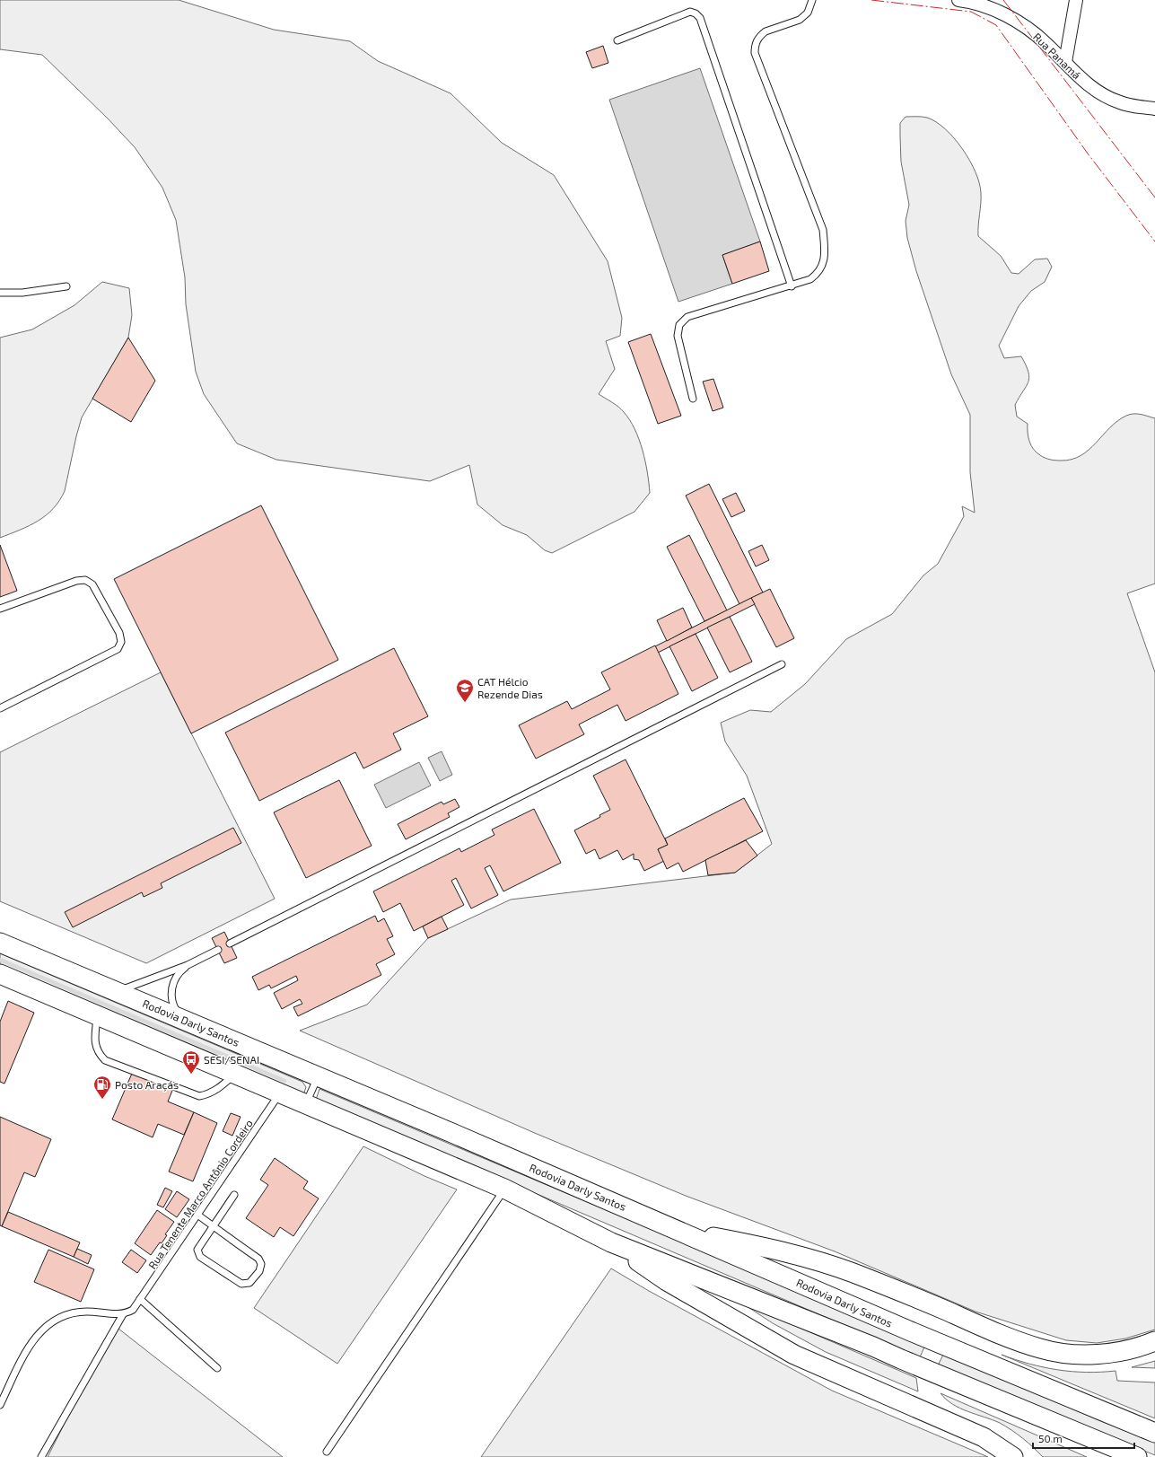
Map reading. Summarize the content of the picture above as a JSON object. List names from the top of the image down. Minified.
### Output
{"streets":{"main road":["Rodovia Darly Santos"],"street":["Rua Panamá"],"lane":["Rua Tenente Marco Antônio Cordeiro"]},"places":{"school or university":["CAT Hélcio Rezende Dias"],"bus stop":["SESI/SENAI"],"fuel station":["Posto Araçás"]},"scale_bar":"50 m"}
